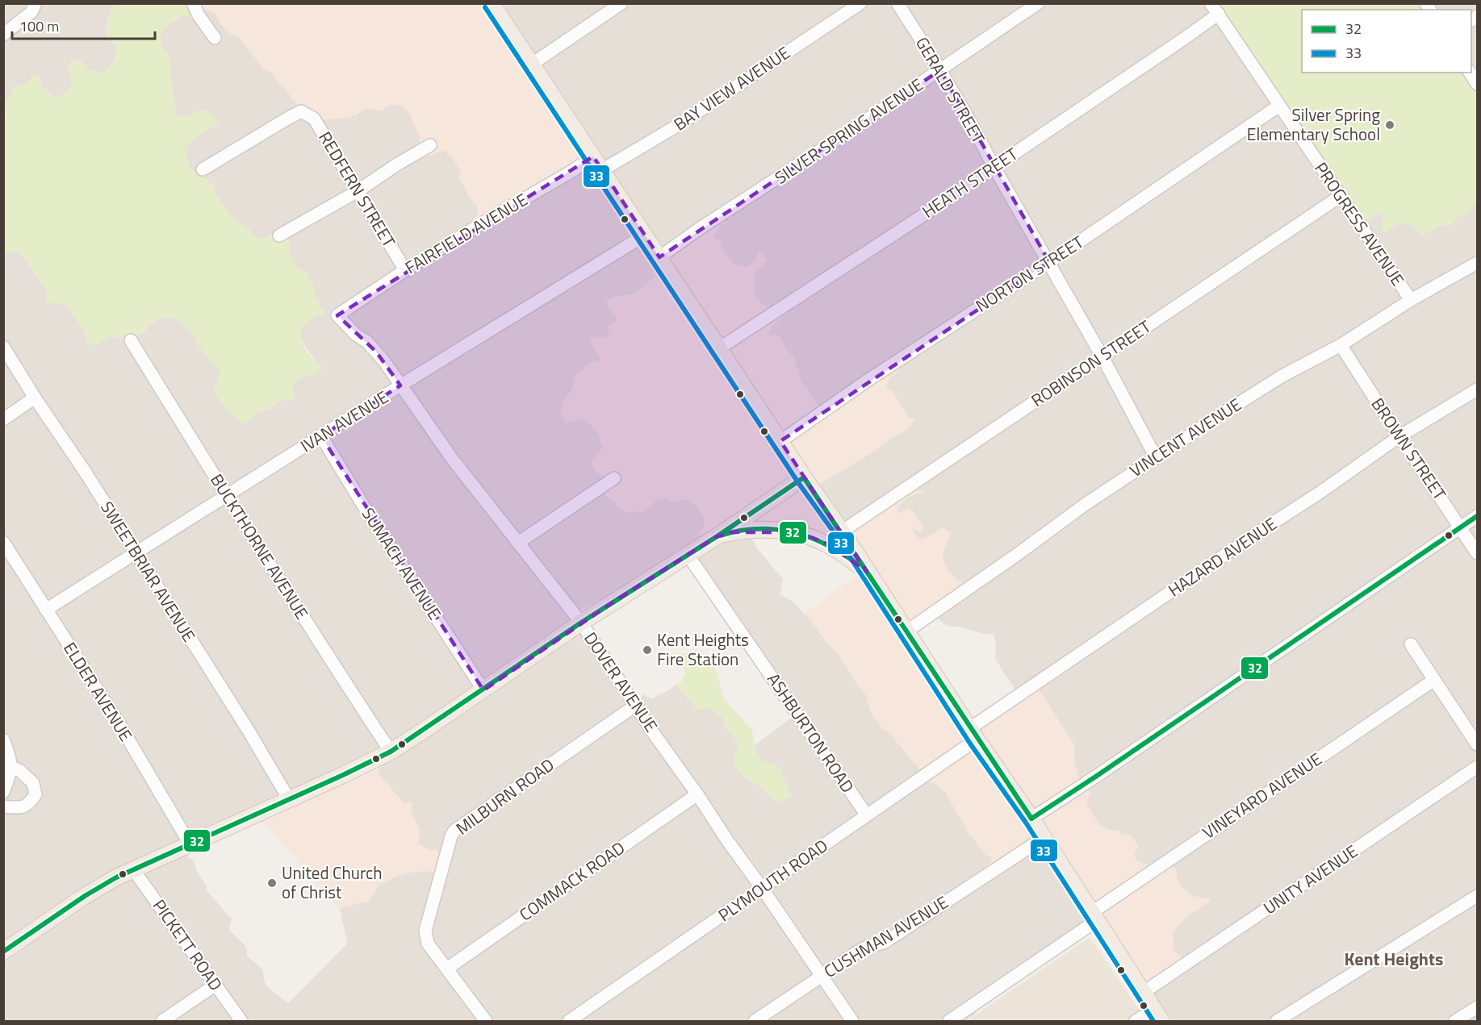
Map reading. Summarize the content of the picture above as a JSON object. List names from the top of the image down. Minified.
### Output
{"streets":{"street":["BAY VIEW AVENUE","GERALD STREET","SILVER SPRING AVENUE","HEATH STREET","REDFERN STREET","PROGRESS AVENUE","FAIRFIELD AVENUE","NORTON STREET","ROBINSON STREET","IVAN AVENUE","VINCENT AVENUE","BROWN STREET","BUCKTHORNE AVENUE","HAZARD AVENUE","SUMACH AVENUE","SWEETBRIAR AVENUE","DOVER AVENUE","ELDER AVENUE","ASHBURTON ROAD","VINEYARD AVENUE","MILBURN ROAD","UNITY AVENUE","PLYMOUTH ROAD","COMMACK ROAD","CUSHMAN AVENUE","PICKETT ROAD"]},"crossings":[["GERALD STREET","SILVER SPRING AVENUE"],["GERALD STREET","HEATH STREET"],["GERALD STREET","NORTON STREET"],["GERALD STREET","ROBINSON STREET"],["GERALD STREET","VINCENT AVENUE"],["HEATH STREET","PROGRESS AVENUE"],["REDFERN STREET","FAIRFIELD AVENUE"],["PROGRESS AVENUE","NORTON STREET"],["PROGRESS AVENUE","ROBINSON STREET"],["PROGRESS AVENUE","VINCENT AVENUE"],["FAIRFIELD AVENUE","DOVER AVENUE"],["IVAN AVENUE","BUCKTHORNE AVENUE"],["IVAN AVENUE","SUMACH AVENUE"],["IVAN AVENUE","SWEETBRIAR AVENUE"],["IVAN AVENUE","DOVER AVENUE"],["IVAN AVENUE","ELDER AVENUE"],["VINCENT AVENUE","BROWN STREET"],["BROWN STREET","HAZARD AVENUE"],["HAZARD AVENUE","PLYMOUTH ROAD"],["DOVER AVENUE","MILBURN ROAD"],["DOVER AVENUE","PLYMOUTH ROAD"],["DOVER AVENUE","COMMACK ROAD"],["DOVER AVENUE","CUSHMAN AVENUE"],["ASHBURTON ROAD","PLYMOUTH ROAD"],["MILBURN ROAD","COMMACK ROAD"]],"districts":["Kent Heights"],"places":["Silver Spring Elementary School","Kent Heights Fire Station","United Church of Christ"],"lines":["transit line 33","transit line 32"],"legend":["32","33"],"scale_bar":"100 m"}
